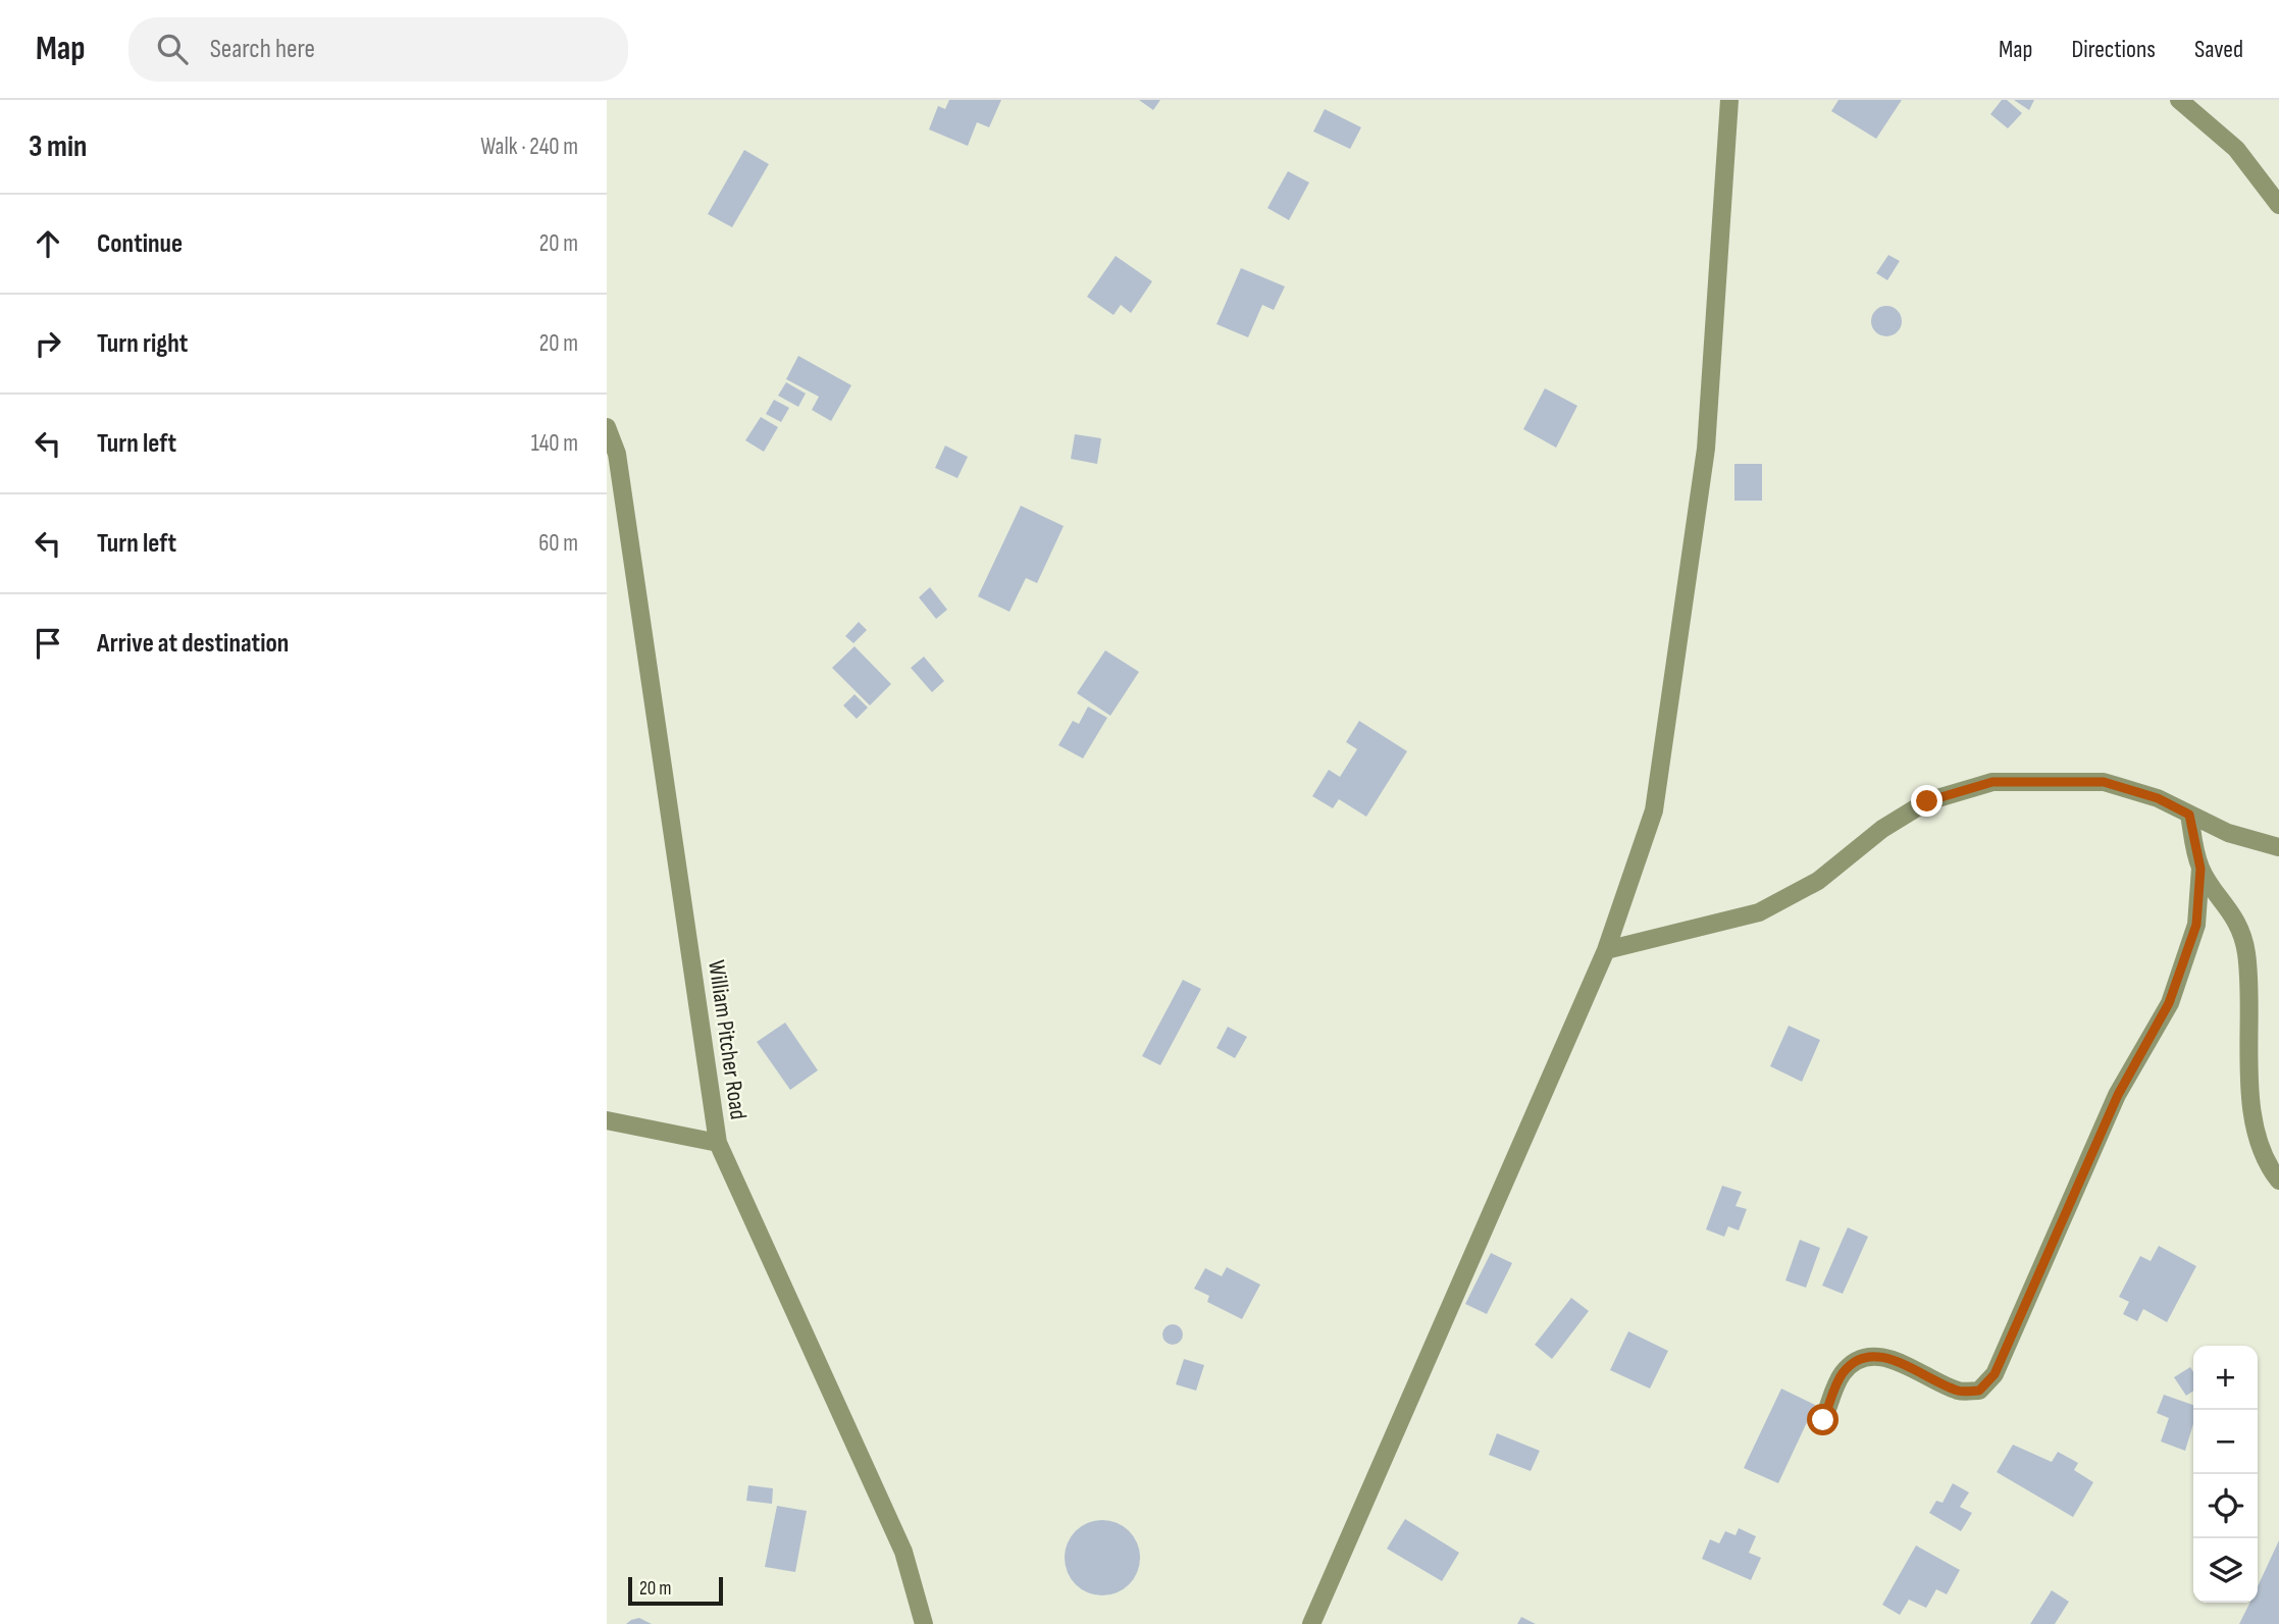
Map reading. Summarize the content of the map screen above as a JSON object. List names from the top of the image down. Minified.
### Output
{"streets":{"street":["William Pitcher Road"]},"scale_bar":"20 m","page":{"header":"Map","search":"Search here","nav":["Map","Directions","Saved"],"heading":["3 min","Walk · 240 m"],"list":[["Continue","20 m"],["Turn right","20 m"],["Turn left","140 m"],["Turn left","60 m"],"Arrive at destination"],"map_buttons":["+","−"],"scale":"20 m"}}
